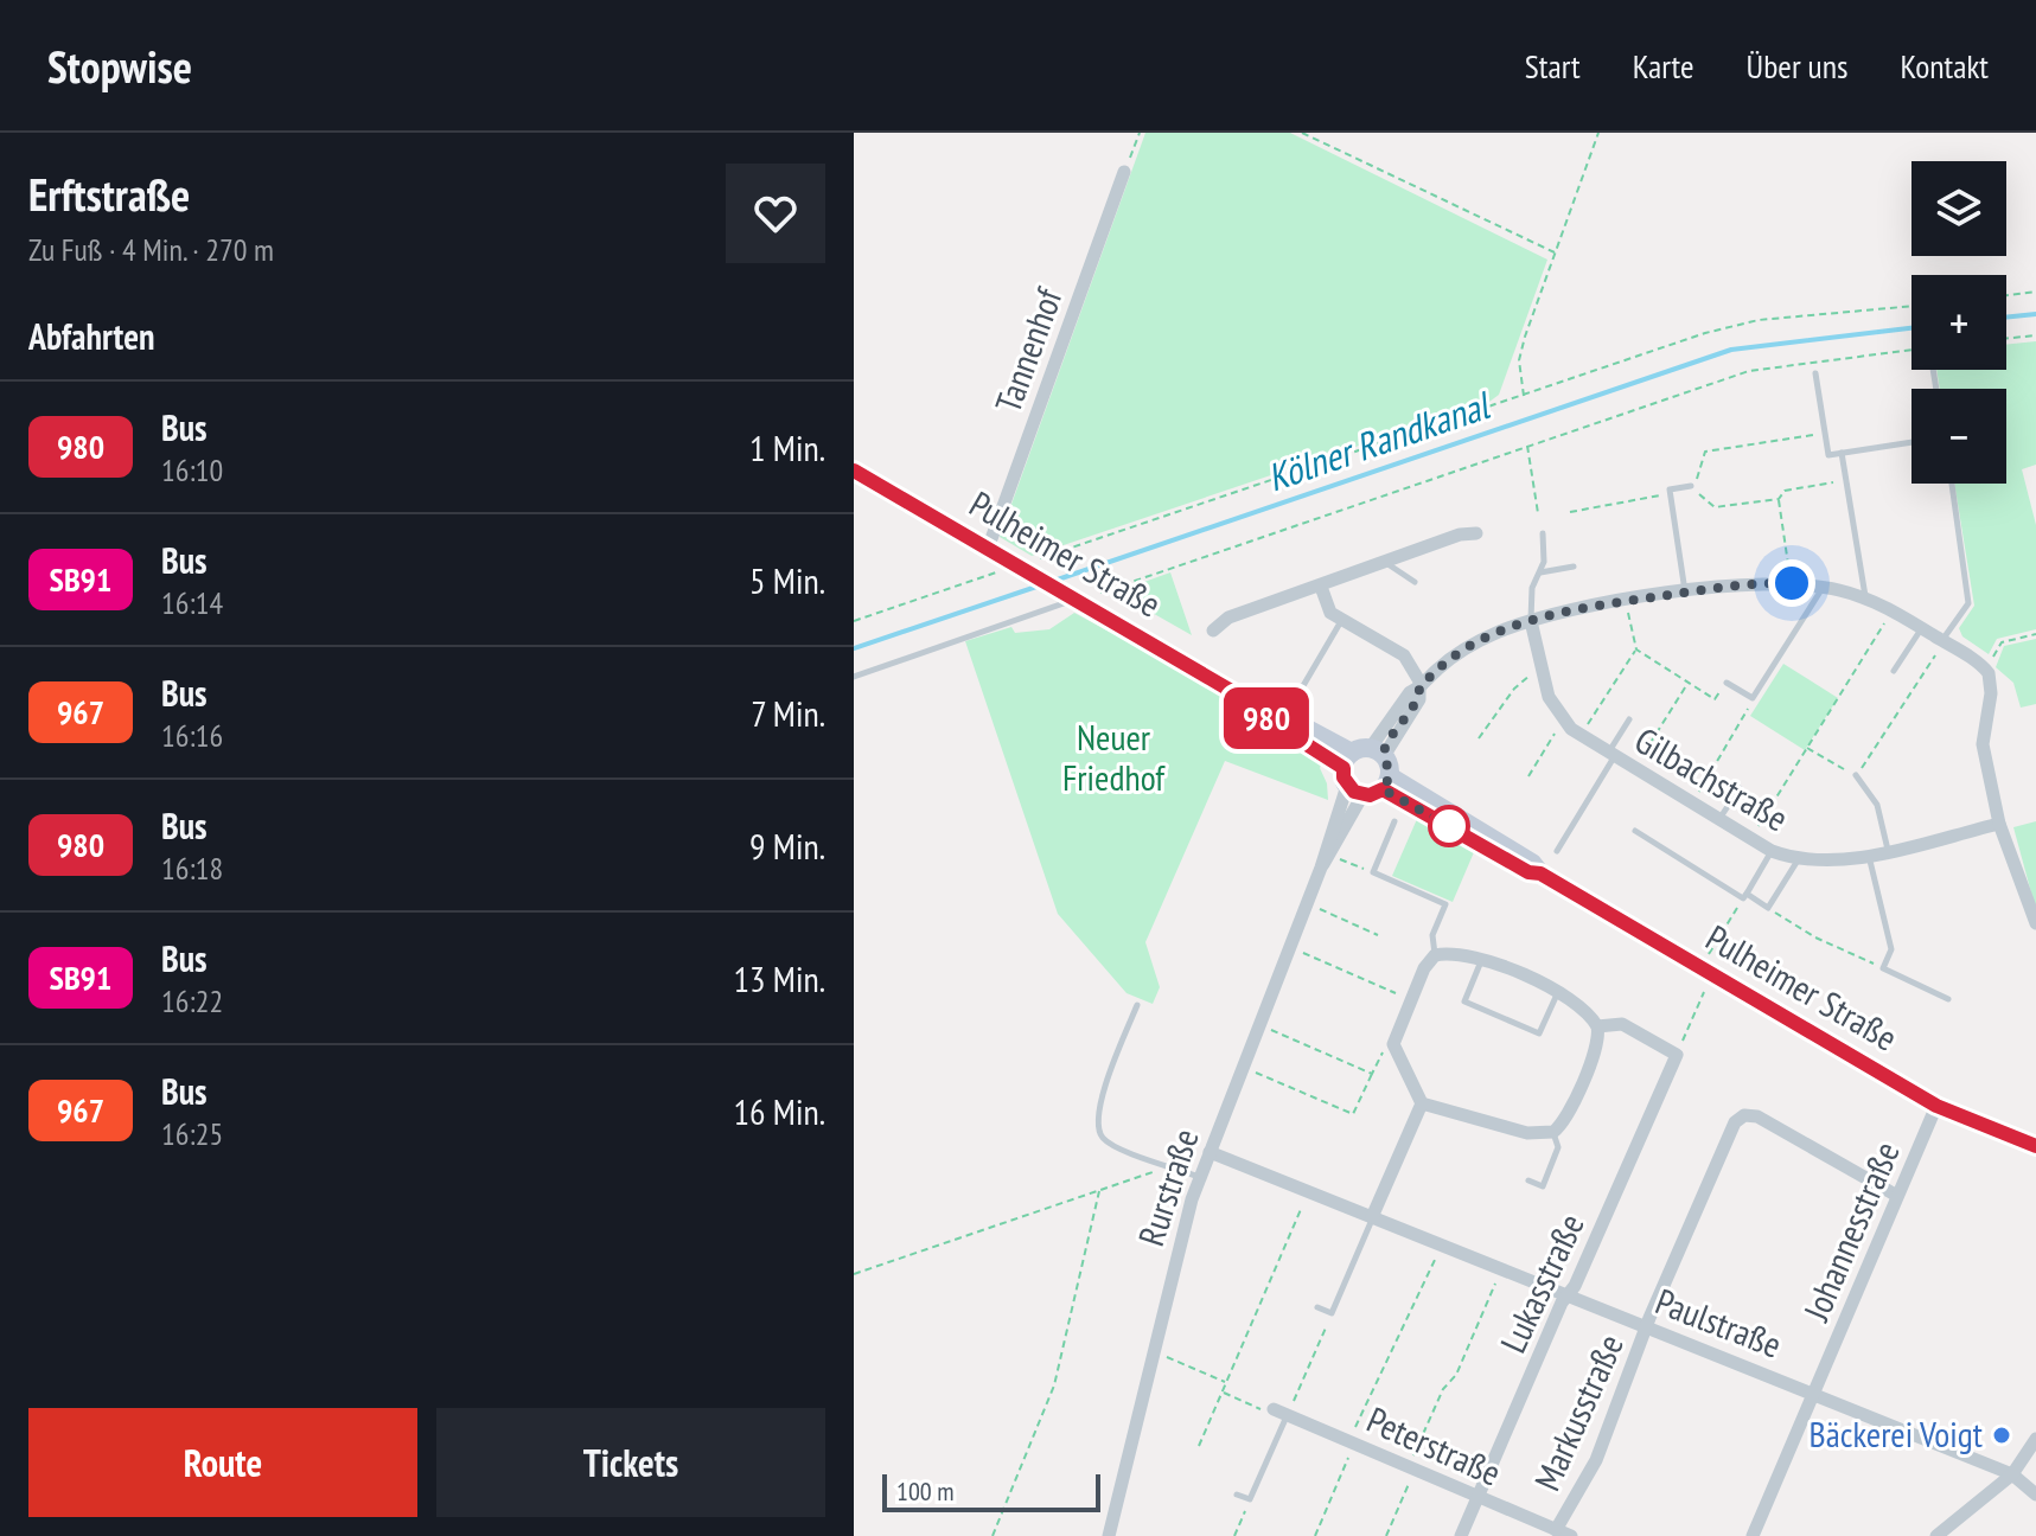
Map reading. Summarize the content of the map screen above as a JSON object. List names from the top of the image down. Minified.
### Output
{"streets":{"main road":["Pulheimer Straße"],"street":["Tannenhof","Gilbachstraße","Rurstraße","Johannesstraße","Lukasstraße","Paulstraße","Markusstraße","Peterstraße"]},"crossings":[["Tannenhof","Pulheimer Straße"],["Pulheimer Straße","Rurstraße"],["Pulheimer Straße","Johannesstraße"],["Gilbachstraße","Rurstraße"],["Rurstraße","Paulstraße"],["Johannesstraße","Paulstraße"],["Johannesstraße","Markusstraße"],["Lukasstraße","Paulstraße"],["Lukasstraße","Peterstraße"],["Paulstraße","Markusstraße"],["Markusstraße","Peterstraße"]],"water":["Kölner Randkanal"],"parks":["Neuer Friedhof"],"places":["Bäckerei Voigt"],"lines":["bus line 980"],"scale_bar":"100 m","page":{"header":"Stopwise","nav":["Start","Karte","Über uns","Kontakt"],"heading":[["Erftstraße","Zu Fuß · 4 Min. · 270 m"],"Abfahrten"],"on_map":"980","map_buttons":["+","−"],"list":[{"mark":"980","name":"Bus","note":"16:10","value":"1 Min."},{"mark":"SB91","name":"Bus","note":"16:14","value":"5 Min."},{"mark":"967","name":"Bus","note":"16:16","value":"7 Min."},{"mark":"980","name":"Bus","note":"16:18","value":"9 Min."},{"mark":"SB91","name":"Bus","note":"16:22","value":"13 Min."},{"mark":"967","name":"Bus","note":"16:25","value":"16 Min."}],"buttons":["Route","Tickets"],"scale":"100 m"}}
